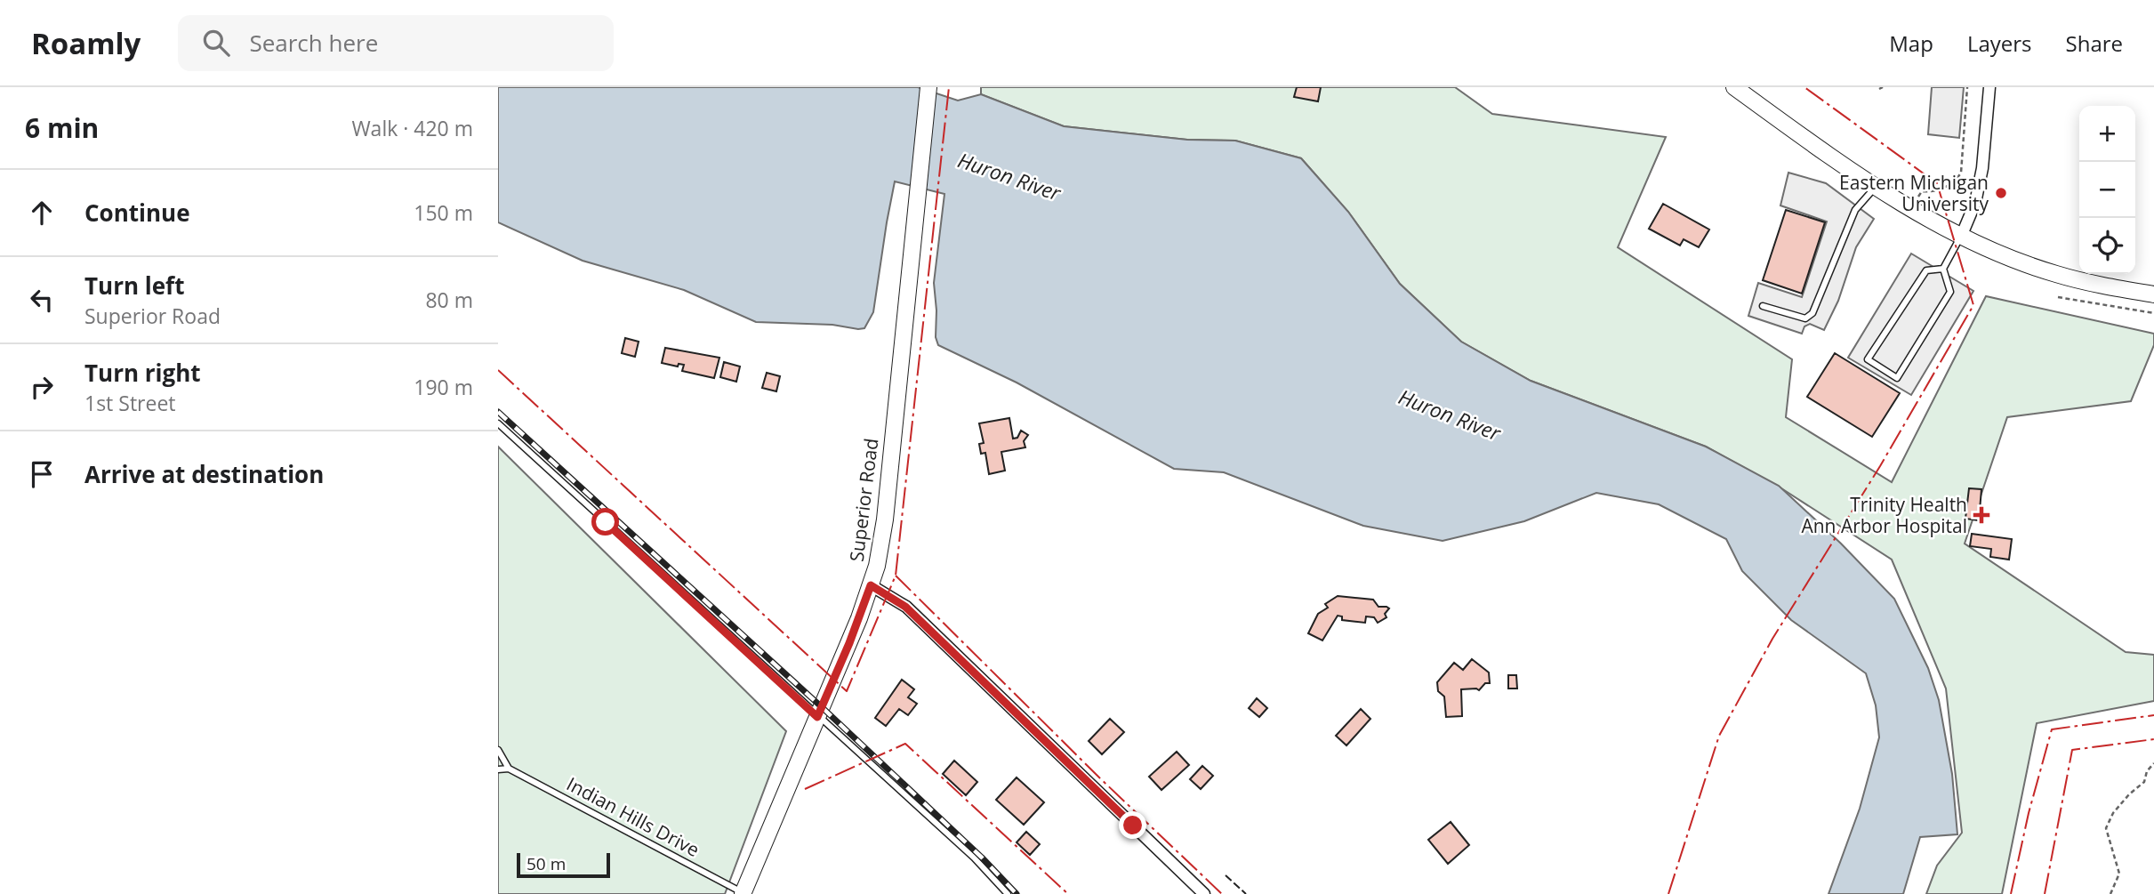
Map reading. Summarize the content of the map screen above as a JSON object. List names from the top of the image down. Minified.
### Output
{"streets":{"main road":["Superior Road"],"lane":["Indian Hills Drive"]},"crossings":[["Superior Road","Indian Hills Drive"]],"water":["Huron River"],"places":{"other":["Eastern Michigan University"],"health":["Trinity Health Ann Arbor Hospital"]},"scale_bar":"50 m","page":{"header":"Roamly","search":"Search here","nav":["Map","Layers","Share"],"heading":["6 min","Walk · 420 m"],"map_buttons":["+","−"],"list":[["Continue","150 m"],["Turn left","Superior Road","80 m"],["Turn right","1st Street","190 m"],"Arrive at destination"],"scale":"50 m"}}
